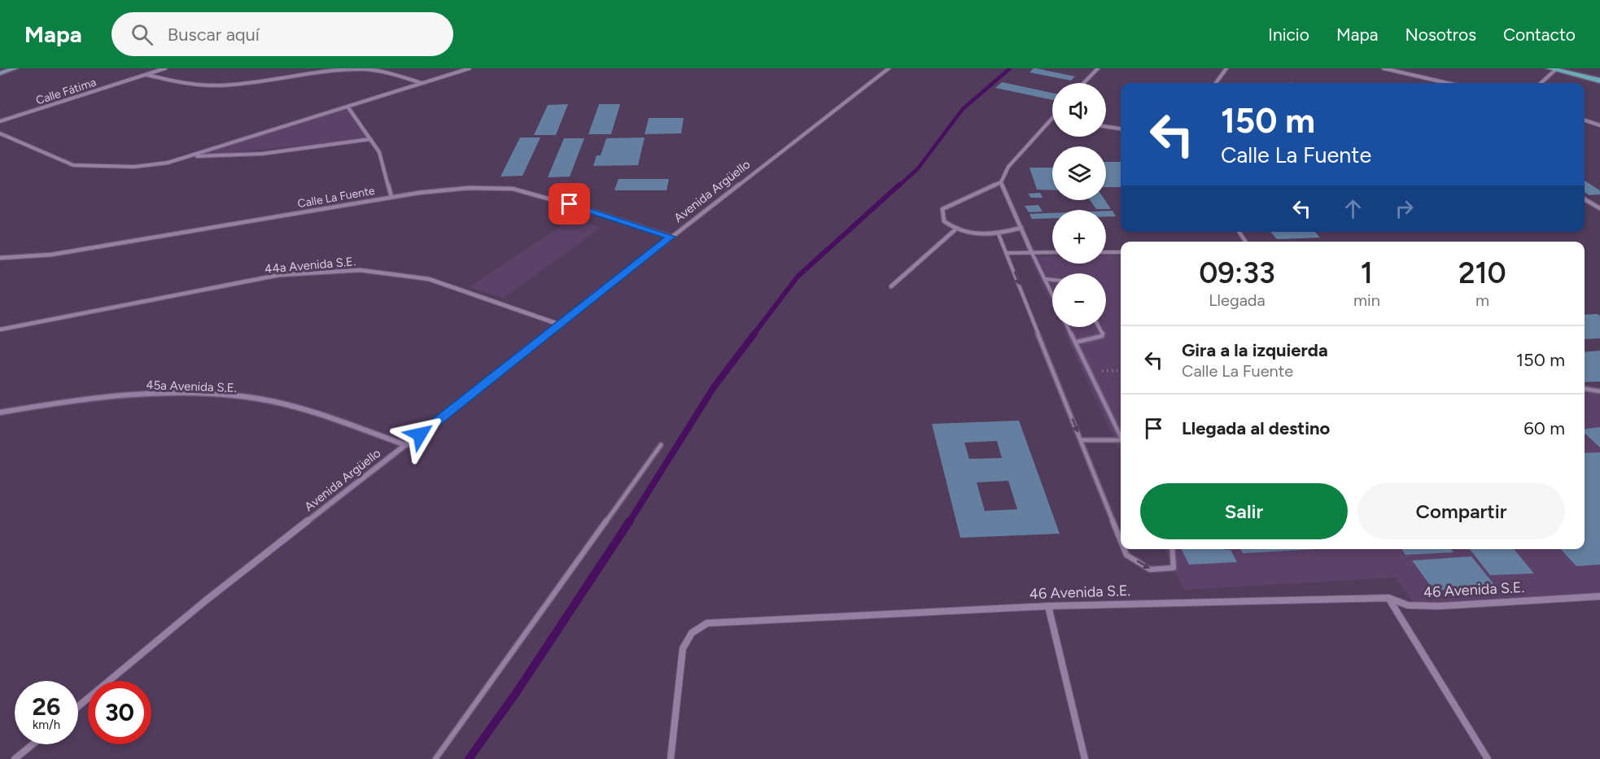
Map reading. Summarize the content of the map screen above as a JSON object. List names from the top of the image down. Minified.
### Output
{"streets":{"street":["Calle Fátima","Avenida Argüello","Calle La Fuente","44a Avenida S.E.","45a Avenida S.E.","46 Avenida S.E."]},"crossings":[["Avenida Argüello","Calle La Fuente"],["Avenida Argüello","44a Avenida S.E."],["Avenida Argüello","45a Avenida S.E."]],"page":{"header":"Mapa","search":"Buscar aquí","nav":["Inicio","Mapa","Nosotros","Contacto"],"map_buttons":["+","−"],"turn":["150 m","Calle La Fuente"],"eta":["09:33","Llegada","1","min","210","m"],"list":[{"name":"Gira a la izquierda","note":"Calle La Fuente","value":"150 m"},{"name":"Llegada al destino","value":"60 m"}],"buttons":["Salir","Compartir"],"speed":"26 km/h","limit":"30"}}
